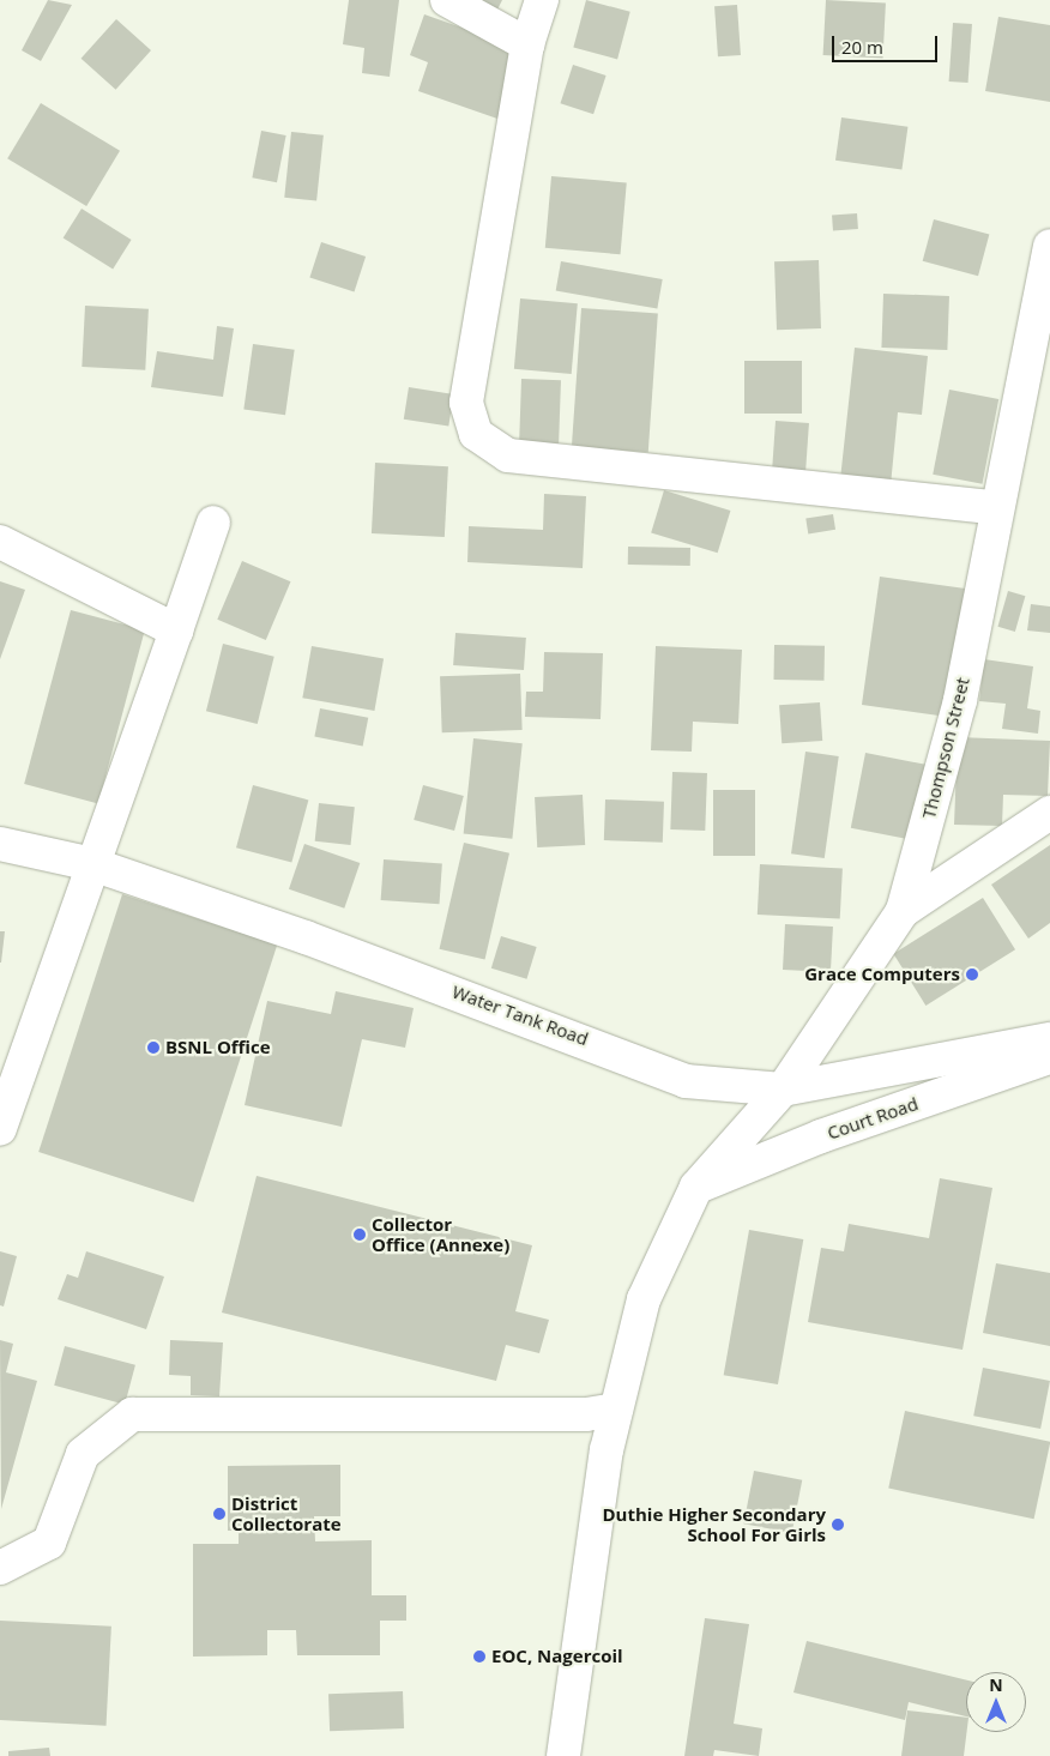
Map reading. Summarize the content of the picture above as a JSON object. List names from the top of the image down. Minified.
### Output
{"streets":{"street":["Thompson Street","Water Tank Road","Court Road"]},"crossings":[["Thompson Street","Water Tank Road"],["Thompson Street","Court Road"]],"places":["Grace Computers","BSNL Office","Collector Office (Annexe)","District Collectorate","Duthie Higher Secondary School For Girls","EOC, Nagercoil"],"scale_bar":"20 m","north":"top"}
